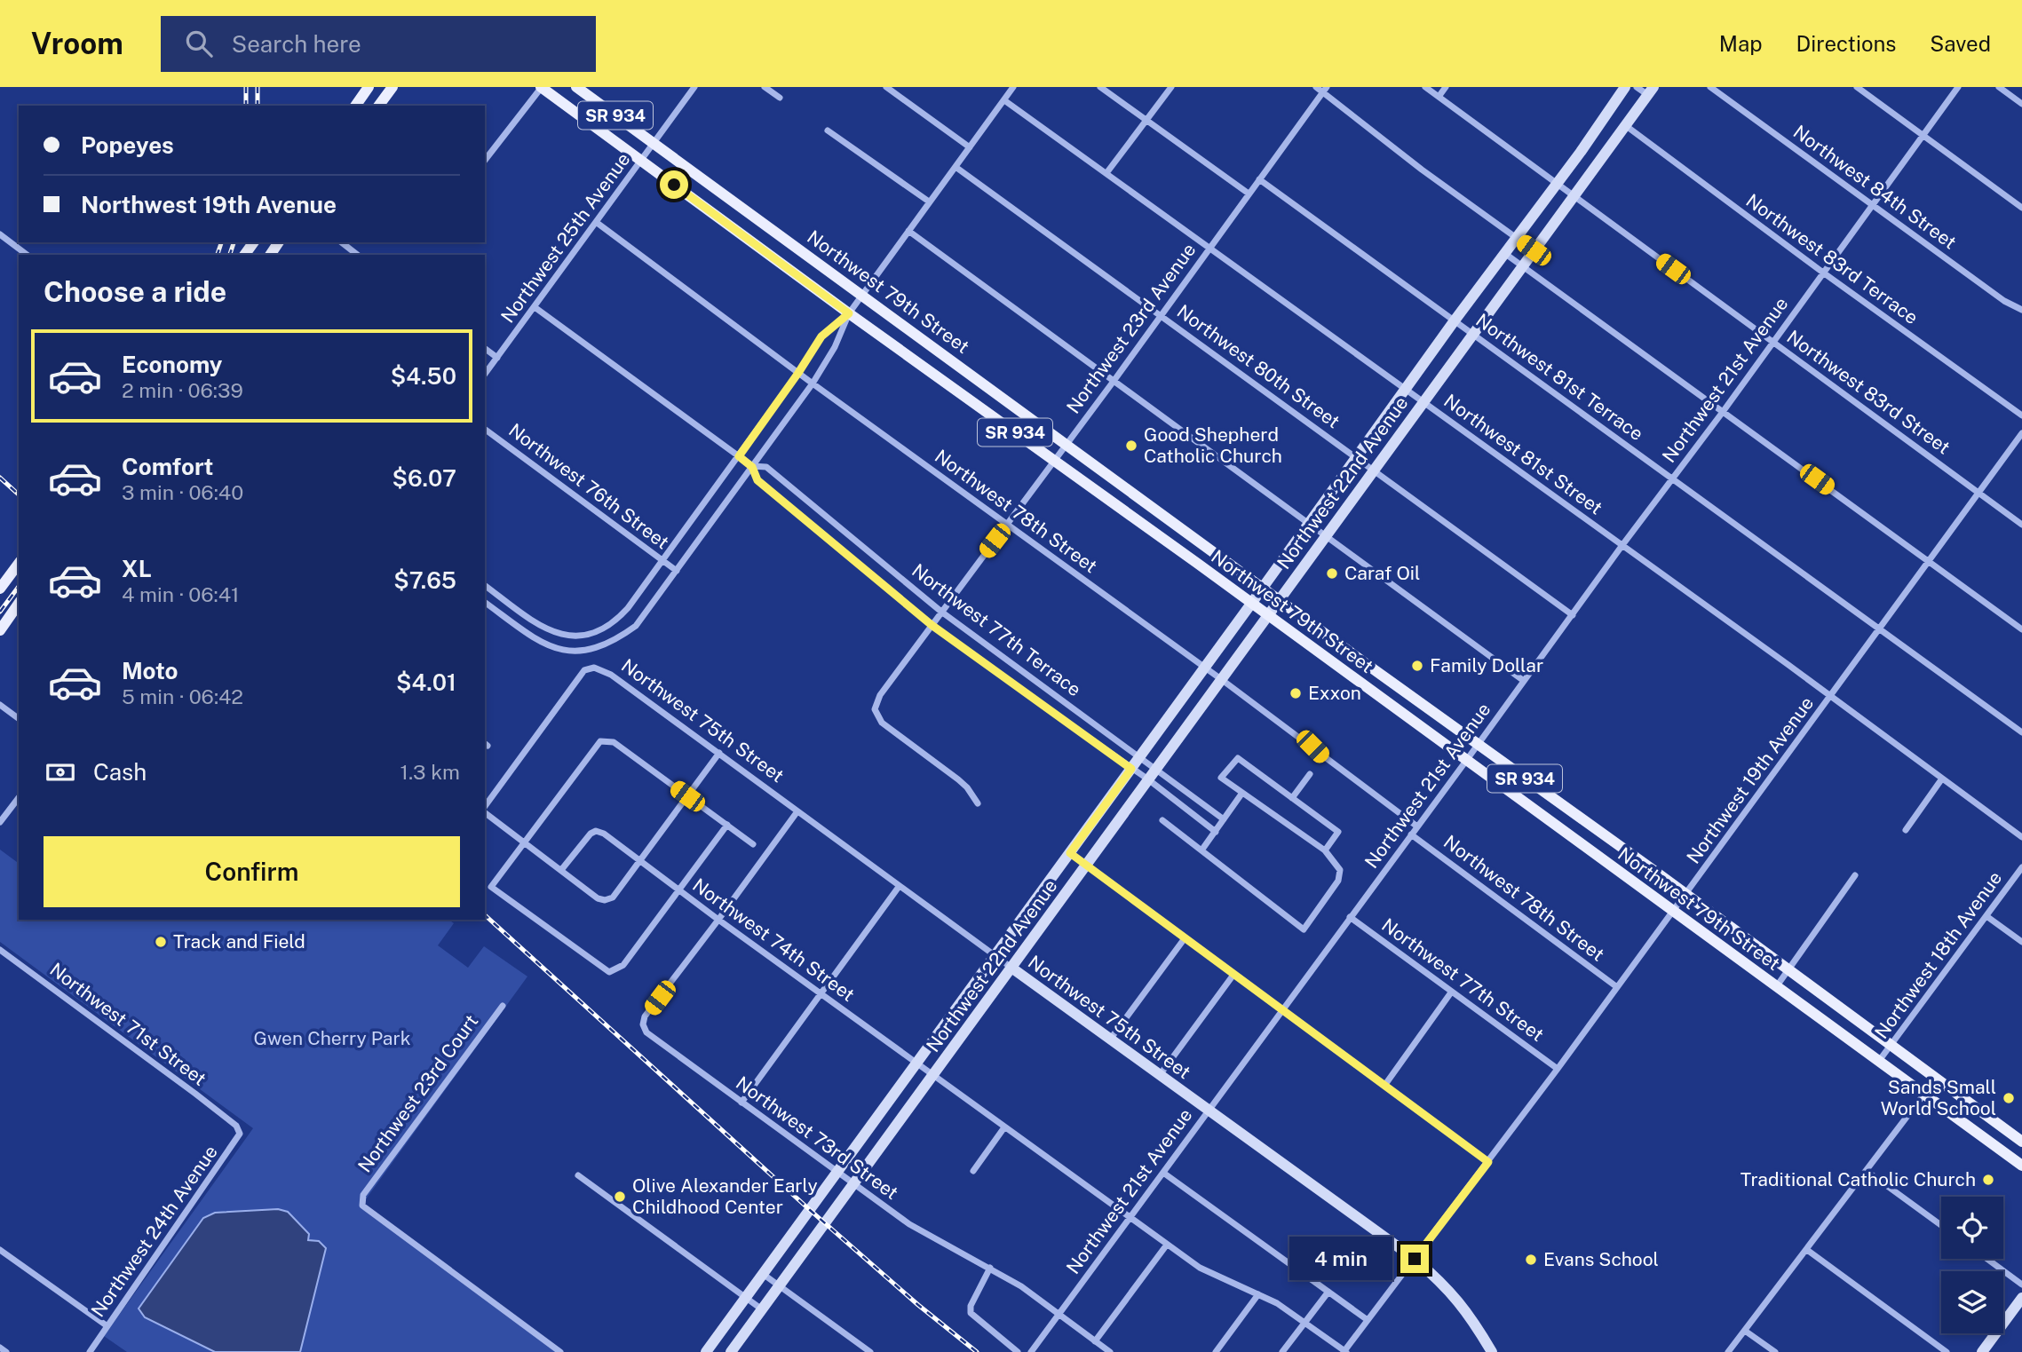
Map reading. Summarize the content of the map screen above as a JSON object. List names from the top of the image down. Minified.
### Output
{"streets":{"main road":["SR 934","Northwest 79th Street","Northwest 22nd Avenue","Northwest 75th Street"],"street":["Northwest 84th Street","Northwest 25th Avenue","Northwest 83rd Terrace","Northwest 23rd Avenue","Northwest 80th Street","Northwest 81st Terrace","Northwest 21st Avenue","Northwest 83rd Street","Northwest 81st Street","Northwest 76th Street","Northwest 78th Street","Northwest 77th Terrace","Northwest 19th Avenue","Northwest 74th Street","Northwest 18th Avenue","Northwest 77th Street","Northwest 71st Street","Northwest 23rd Court","Northwest 73rd Street","Northwest 24th Avenue"]},"crossings":[["Northwest 84th Street","Northwest 21st Avenue"],["Northwest 25th Avenue","Northwest 79th Street"],["Northwest 25th Avenue","Northwest 78th Street"],["Northwest 25th Avenue","Northwest 77th Terrace"],["Northwest 83rd Terrace","Northwest 21st Avenue"],["Northwest 83rd Terrace","Northwest 22nd Avenue"],["Northwest 79th Street","Northwest 23rd Avenue"],["Northwest 79th Street","Northwest 21st Avenue"],["Northwest 79th Street","Northwest 22nd Avenue"],["Northwest 79th Street","Northwest 19th Avenue"],["Northwest 79th Street","Northwest 18th Avenue"],["Northwest 23rd Avenue","Northwest 80th Street"],["Northwest 23rd Avenue","Northwest 81st Terrace"],["Northwest 23rd Avenue","Northwest 81st Street"],["Northwest 23rd Avenue","Northwest 78th Street"],["Northwest 23rd Avenue","Northwest 77th Terrace"],["Northwest 80th Street","Northwest 21st Avenue"],["Northwest 80th Street","Northwest 22nd Avenue"],["Northwest 81st Terrace","Northwest 21st Avenue"],["Northwest 81st Terrace","Northwest 22nd Avenue"],["Northwest 81st Terrace","Northwest 19th Avenue"],["Northwest 21st Avenue","Northwest 83rd Street"],["Northwest 21st Avenue","Northwest 81st Street"],["Northwest 21st Avenue","Northwest 78th Street"],["Northwest 21st Avenue","Northwest 75th Street"],["Northwest 21st Avenue","Northwest 74th Street"],["Northwest 21st Avenue","Northwest 77th Street"],["Northwest 21st Avenue","Northwest 73rd Street"],["Northwest 83rd Street","Northwest 22nd Avenue"],["Northwest 83rd Street","Northwest 19th Avenue"],["Northwest 81st Street","Northwest 22nd Avenue"],["Northwest 81st Street","Northwest 19th Avenue"],["Northwest 22nd Avenue","Northwest 78th Street"],["Northwest 22nd Avenue","Northwest 77th Terrace"],["Northwest 22nd Avenue","Northwest 75th Street"],["Northwest 22nd Avenue","Northwest 74th Street"],["Northwest 22nd Avenue","Northwest 73rd Street"],["Northwest 78th Street","Northwest 19th Avenue"],["Northwest 75th Street","Northwest 19th Avenue"],["Northwest 19th Avenue","Northwest 74th Street"],["Northwest 19th Avenue","Northwest 77th Street"],["Northwest 74th Street","Northwest 73rd Street"],["Northwest 71st Street","Northwest 24th Avenue"]],"parks":["Gwen Cherry Park"],"places":["Good Shepherd Catholic Church","Caraf Oil","Family Dollar","Exxon","Track and Field","Sands Small World School","Traditional Catholic Church","Olive Alexander Early Childhood Center","Evans School"],"page":{"header":"Vroom","search":"Search here","nav":["Map","Directions","Saved"],"banner":["Popeyes","Northwest 19th Avenue"],"heading":"Choose a ride","list":[{"name":"Economy","note":"2 min · 06:39","value":"$4.50"},{"name":"Comfort","note":"3 min · 06:40","value":"$6.07"},{"name":"XL","note":"4 min · 06:41","value":"$7.65"},{"name":"Moto","note":"5 min · 06:42","value":"$4.01"}],"pay":["Cash","1.3 km"],"buttons":"Confirm","bubble":"4 min"}}
